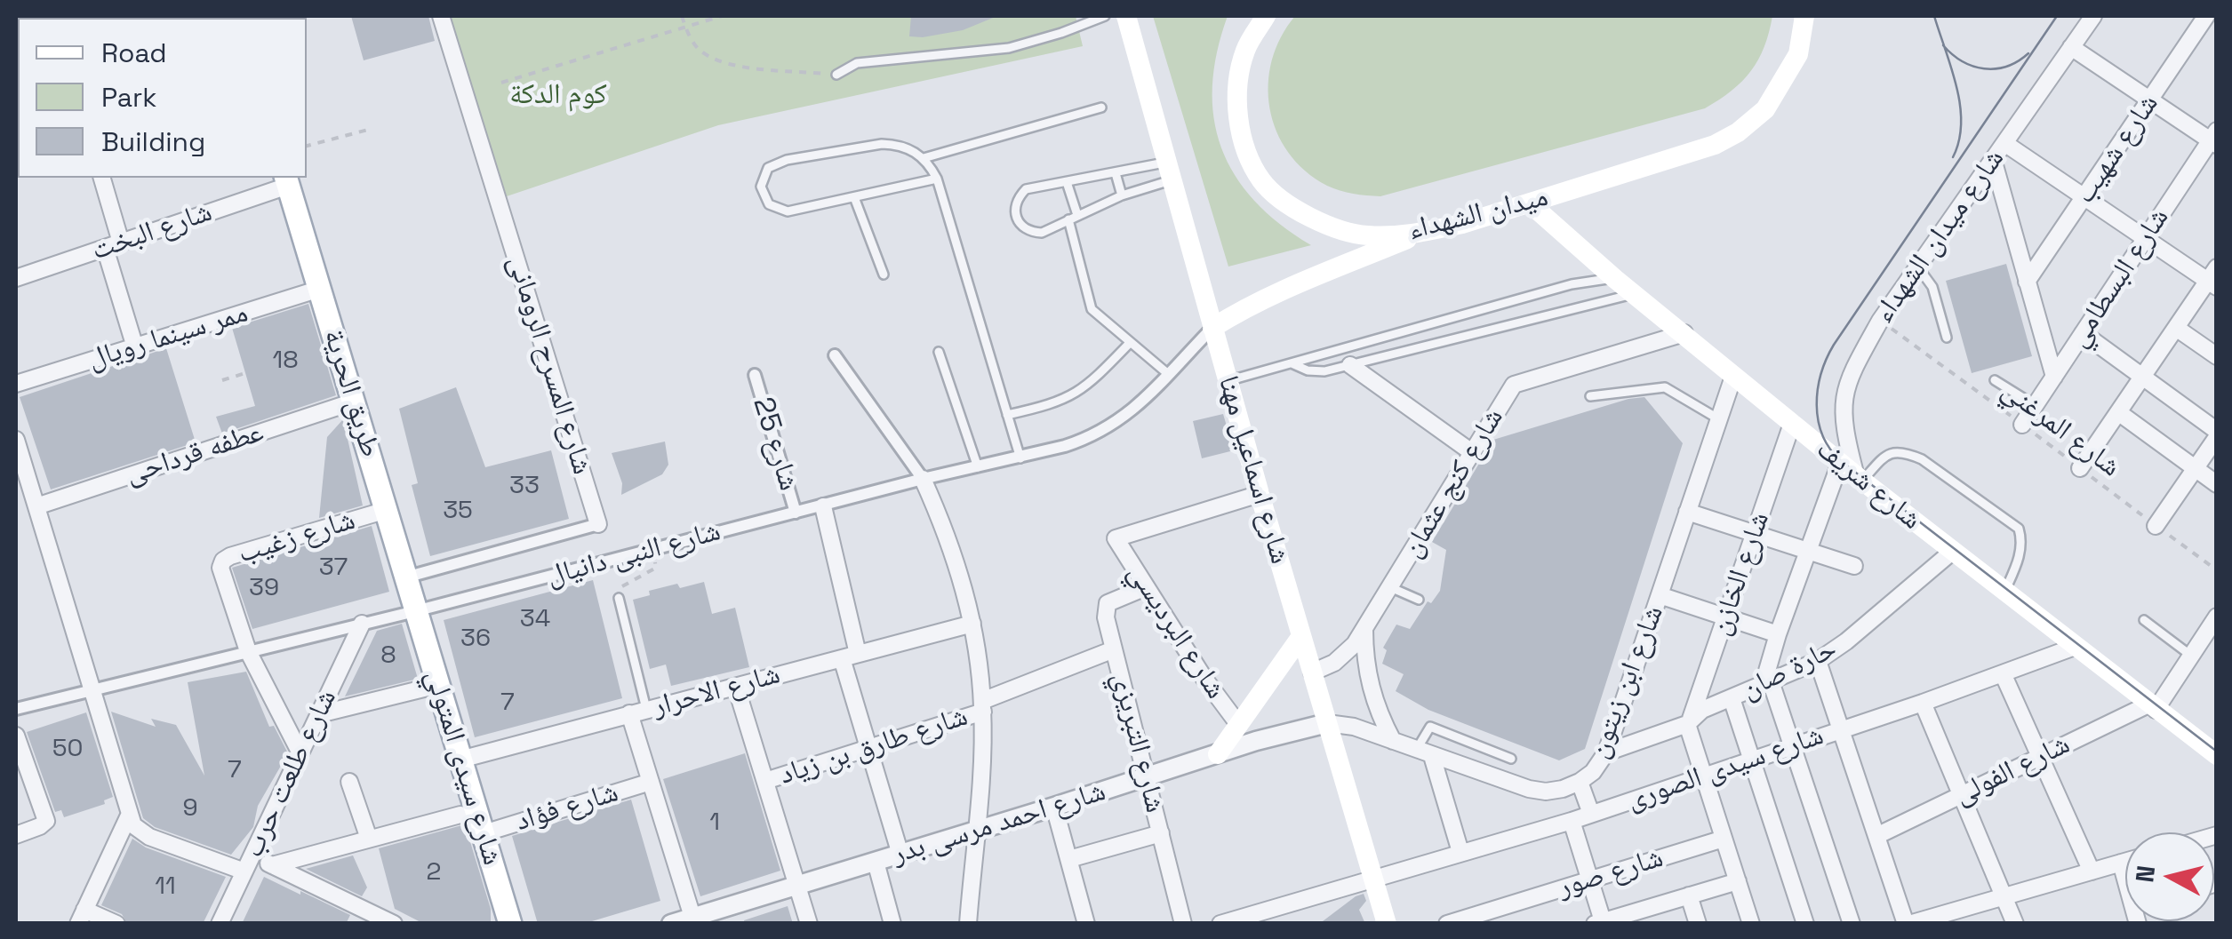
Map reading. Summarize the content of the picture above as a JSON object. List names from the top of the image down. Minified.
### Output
{"streets":{"main road":["ميدان الشهداء","طريق الحرية","شارع اسماعيل مهنا","شارع شريف","شارع سيدى المتولي"],"street":["شارع شهيب","شارع البخت","شارع ميدان الشهداء","شارع البسطامي","ممر سينما رويال","شارع المسرح الرومانى","شارع 25","عطفه قرداحى","شارع كنج عثمان","شارع زغيب","شارع النبى دانيال","شارع الخازن","شارع البرديسي","حارة صان","شارع ابن زيتون","شارع الاحرار","شارع التبريزي","شارع طارق بن زياد","شارع سيدى الصورى","شارع الفولى","شارع طلعت حرب","شارع فؤاد","شارع احمد مرسى بدر","شارع صور"],"path":["شارع المرغني"]},"crossings":[["ميدان الشهداء","شارع شريف"],["شارع البخت","طريق الحرية"],["شارع ميدان الشهداء","شارع المرغني"],["شارع ميدان الشهداء","شارع شريف"],["شارع البسطامي","شارع المرغني"],["ممر سينما رويال","طريق الحرية"],["شارع المسرح الرومانى","طريق الحرية"],["طريق الحرية","عطفه قرداحى"],["طريق الحرية","شارع زغيب"],["طريق الحرية","شارع النبى دانيال"],["طريق الحرية","شارع سيدى المتولي"],["شارع 25","شارع النبى دانيال"],["شارع اسماعيل مهنا","شارع كنج عثمان"],["شارع اسماعيل مهنا","شارع النبى دانيال"],["شارع اسماعيل مهنا","شارع البرديسي"],["شارع اسماعيل مهنا","شارع ابن زيتون"],["شارع اسماعيل مهنا","شارع سيدى الصورى"],["شارع اسماعيل مهنا","شارع احمد مرسى بدر"],["شارع كنج عثمان","شارع شريف"],["شارع شريف","شارع الخازن"],["شارع شريف","حارة صان"],["شارع شريف","شارع ابن زيتون"],["شارع شريف","شارع سيدى الصورى"],["شارع شريف","شارع الفولى"],["شارع زغيب","شارع النبى دانيال"],["شارع النبى دانيال","شارع سيدى المتولي"],["شارع النبى دانيال","شارع طلعت حرب"],["شارع الخازن","حارة صان"],["شارع البرديسي","شارع التبريزي"],["حارة صان","شارع ابن زيتون"],["شارع ابن زيتون","شارع احمد مرسى بدر"],["شارع الاحرار","شارع سيدى المتولي"],["شارع التبريزي","شارع طارق بن زياد"],["شارع التبريزي","شارع احمد مرسى بدر"],["شارع سيدى المتولي","شارع فؤاد"]],"parks":["كوم الدكة"],"house_numbers":["18","33","35","37","39","34","36","8","7","50","7","9","1","2","11"],"legend":["Road","Park","Building"],"north":"left"}
